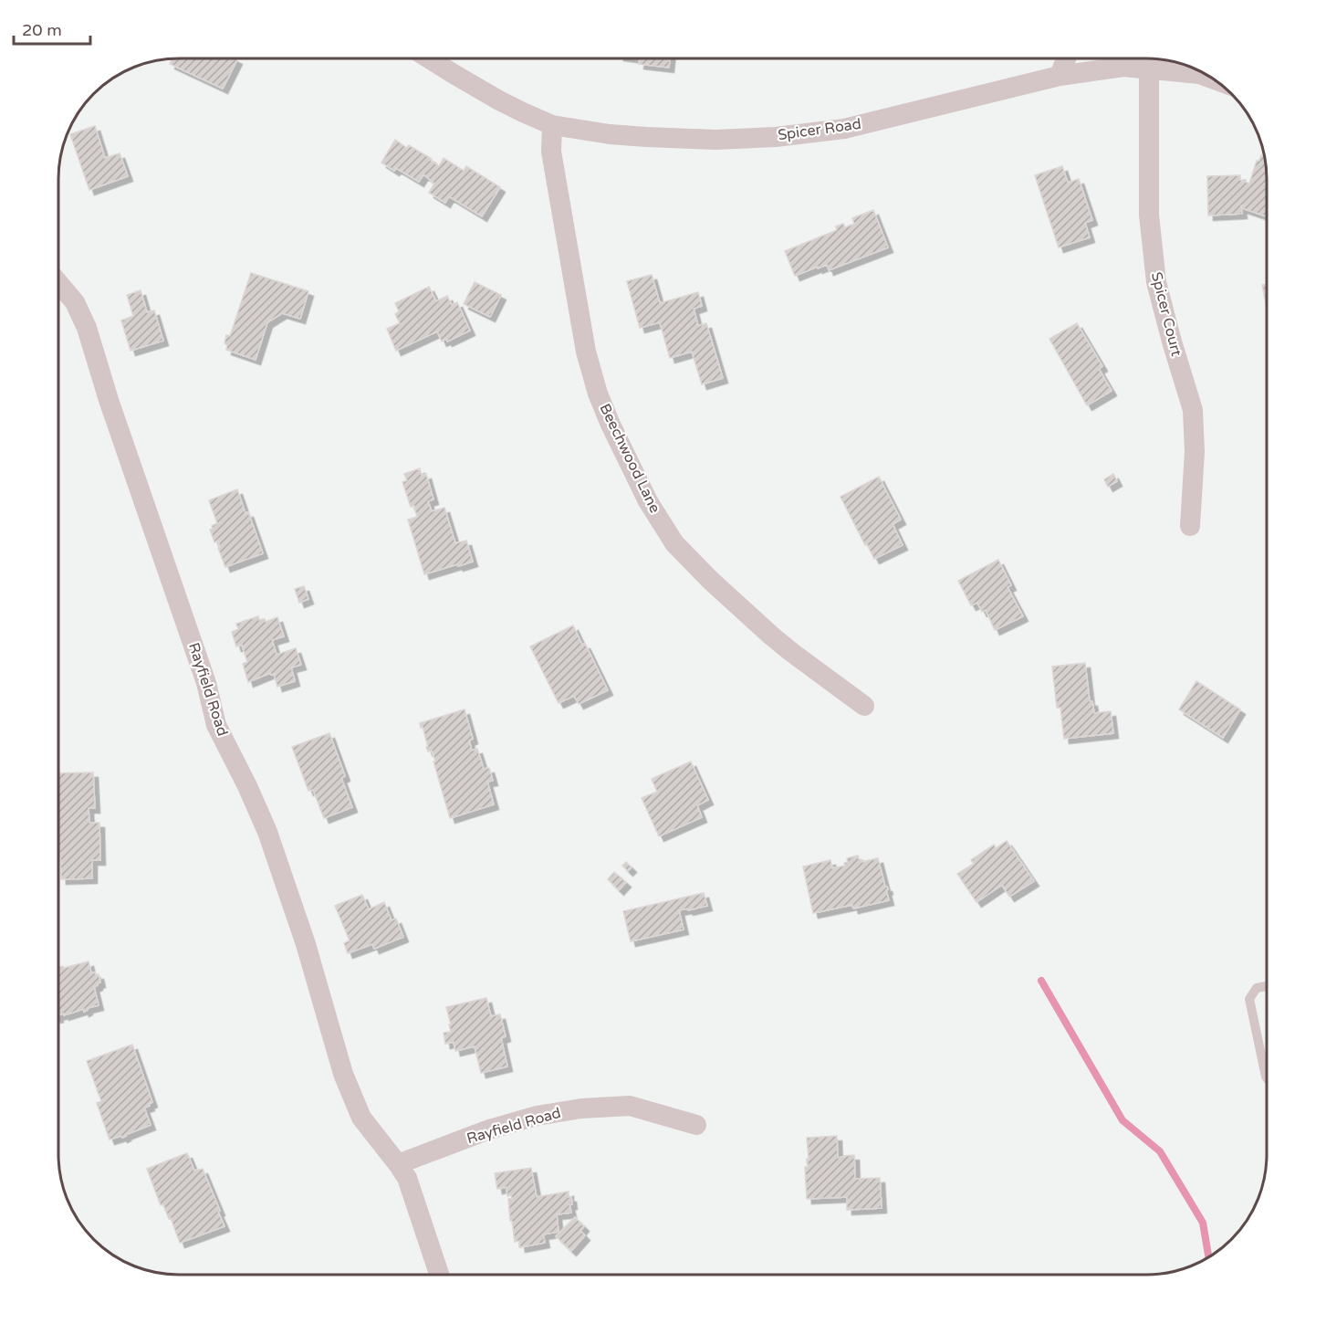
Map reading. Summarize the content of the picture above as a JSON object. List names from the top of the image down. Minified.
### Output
{"streets":{"street":["Spicer Road","Spicer Court","Beechwood Lane","Rayfield Road"]},"crossings":[["Spicer Road","Beechwood Lane"]],"scale_bar":"20 m"}
